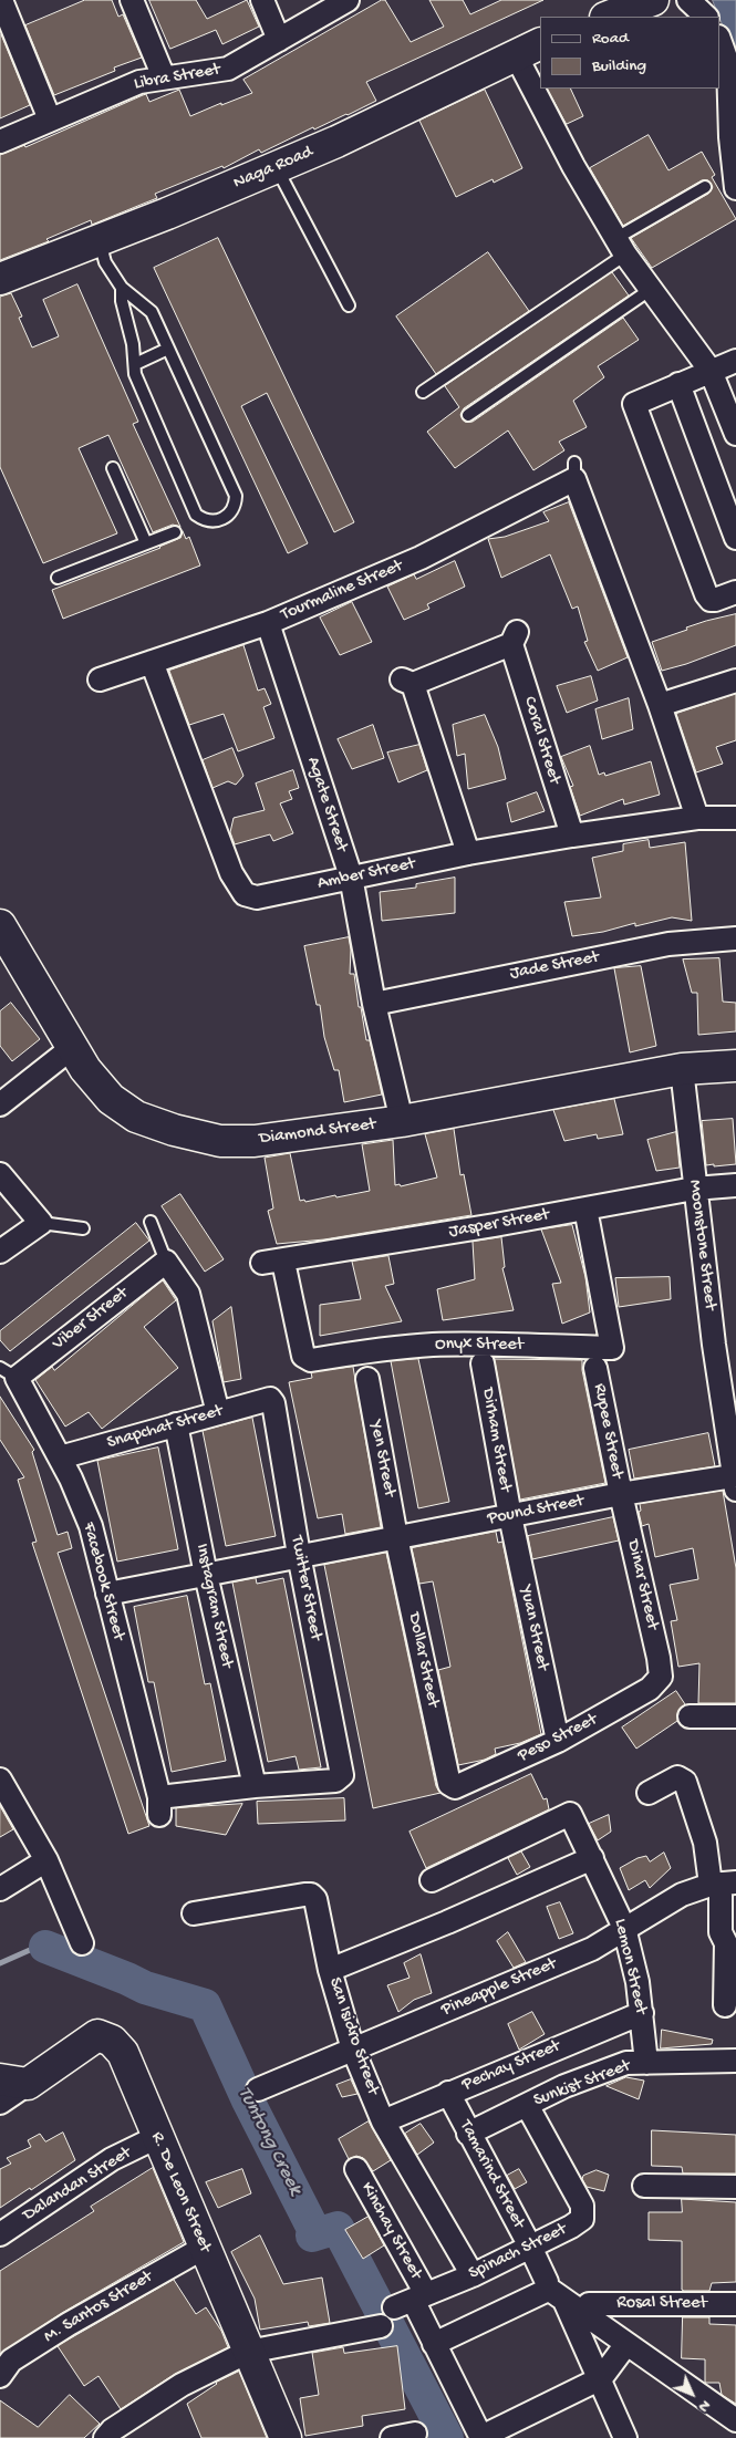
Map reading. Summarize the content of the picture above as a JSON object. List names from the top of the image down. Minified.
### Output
{"streets":{"street":["Libra Street","Naga Road","Tourmaline Street","Coral Street","Agate Street","Amber Street","Jade Street","Diamond Street","Jasper Street","Moonstone Street","Viber Street","Onyx Street","Snapchat Street","Rupee Street","Dirham Street","Yen Street","Pound Street","Facebook Street","Dinar Street","Twitter Street","Instagram Street","Yuan Street","Dollar Street","Peso Street","Lemon Street","Pineapple Street","San Isidro Street","Pechay Street","Sunkist Street","Tamarind Street","Dalandan Street","R. De Leon Street","Kinchay Street","Spinach Street","Rosal Street","M. Santos Street"]},"crossings":[["Tourmaline Street","Agate Street"],["Tourmaline Street","Amber Street"],["Coral Street","Amber Street"],["Agate Street","Amber Street"],["Agate Street","Jade Street"],["Agate Street","Diamond Street"],["Diamond Street","Moonstone Street"],["Jasper Street","Moonstone Street"],["Jasper Street","Onyx Street"],["Moonstone Street","Pound Street"],["Viber Street","Facebook Street"],["Snapchat Street","Facebook Street"],["Snapchat Street","Twitter Street"],["Snapchat Street","Instagram Street"],["Rupee Street","Pound Street"],["Rupee Street","Dinar Street"],["Dirham Street","Pound Street"],["Dirham Street","Yuan Street"],["Yen Street","Pound Street"],["Yen Street","Dollar Street"],["Pound Street","Facebook Street"],["Pound Street","Dinar Street"],["Pound Street","Twitter Street"],["Pound Street","Instagram Street"],["Pound Street","Yuan Street"],["Pound Street","Dollar Street"],["Facebook Street","Twitter Street"],["Facebook Street","Instagram Street"],["Dinar Street","Peso Street"],["Twitter Street","Instagram Street"],["Yuan Street","Peso Street"],["Dollar Street","Peso Street"],["Lemon Street","Pineapple Street"],["Lemon Street","Pechay Street"],["Lemon Street","Sunkist Street"],["Pineapple Street","San Isidro Street"],["San Isidro Street","Pechay Street"],["San Isidro Street","Spinach Street"],["Pechay Street","Tamarind Street"],["Sunkist Street","Tamarind Street"],["Sunkist Street","Spinach Street"],["Tamarind Street","Kinchay Street"],["Tamarind Street","Spinach Street"],["Dalandan Street","R. De Leon Street"],["R. De Leon Street","M. Santos Street"],["Kinchay Street","Spinach Street"]],"water":["Tuntong Creek"],"legend":["Road","Building"],"north":"bottom right"}
